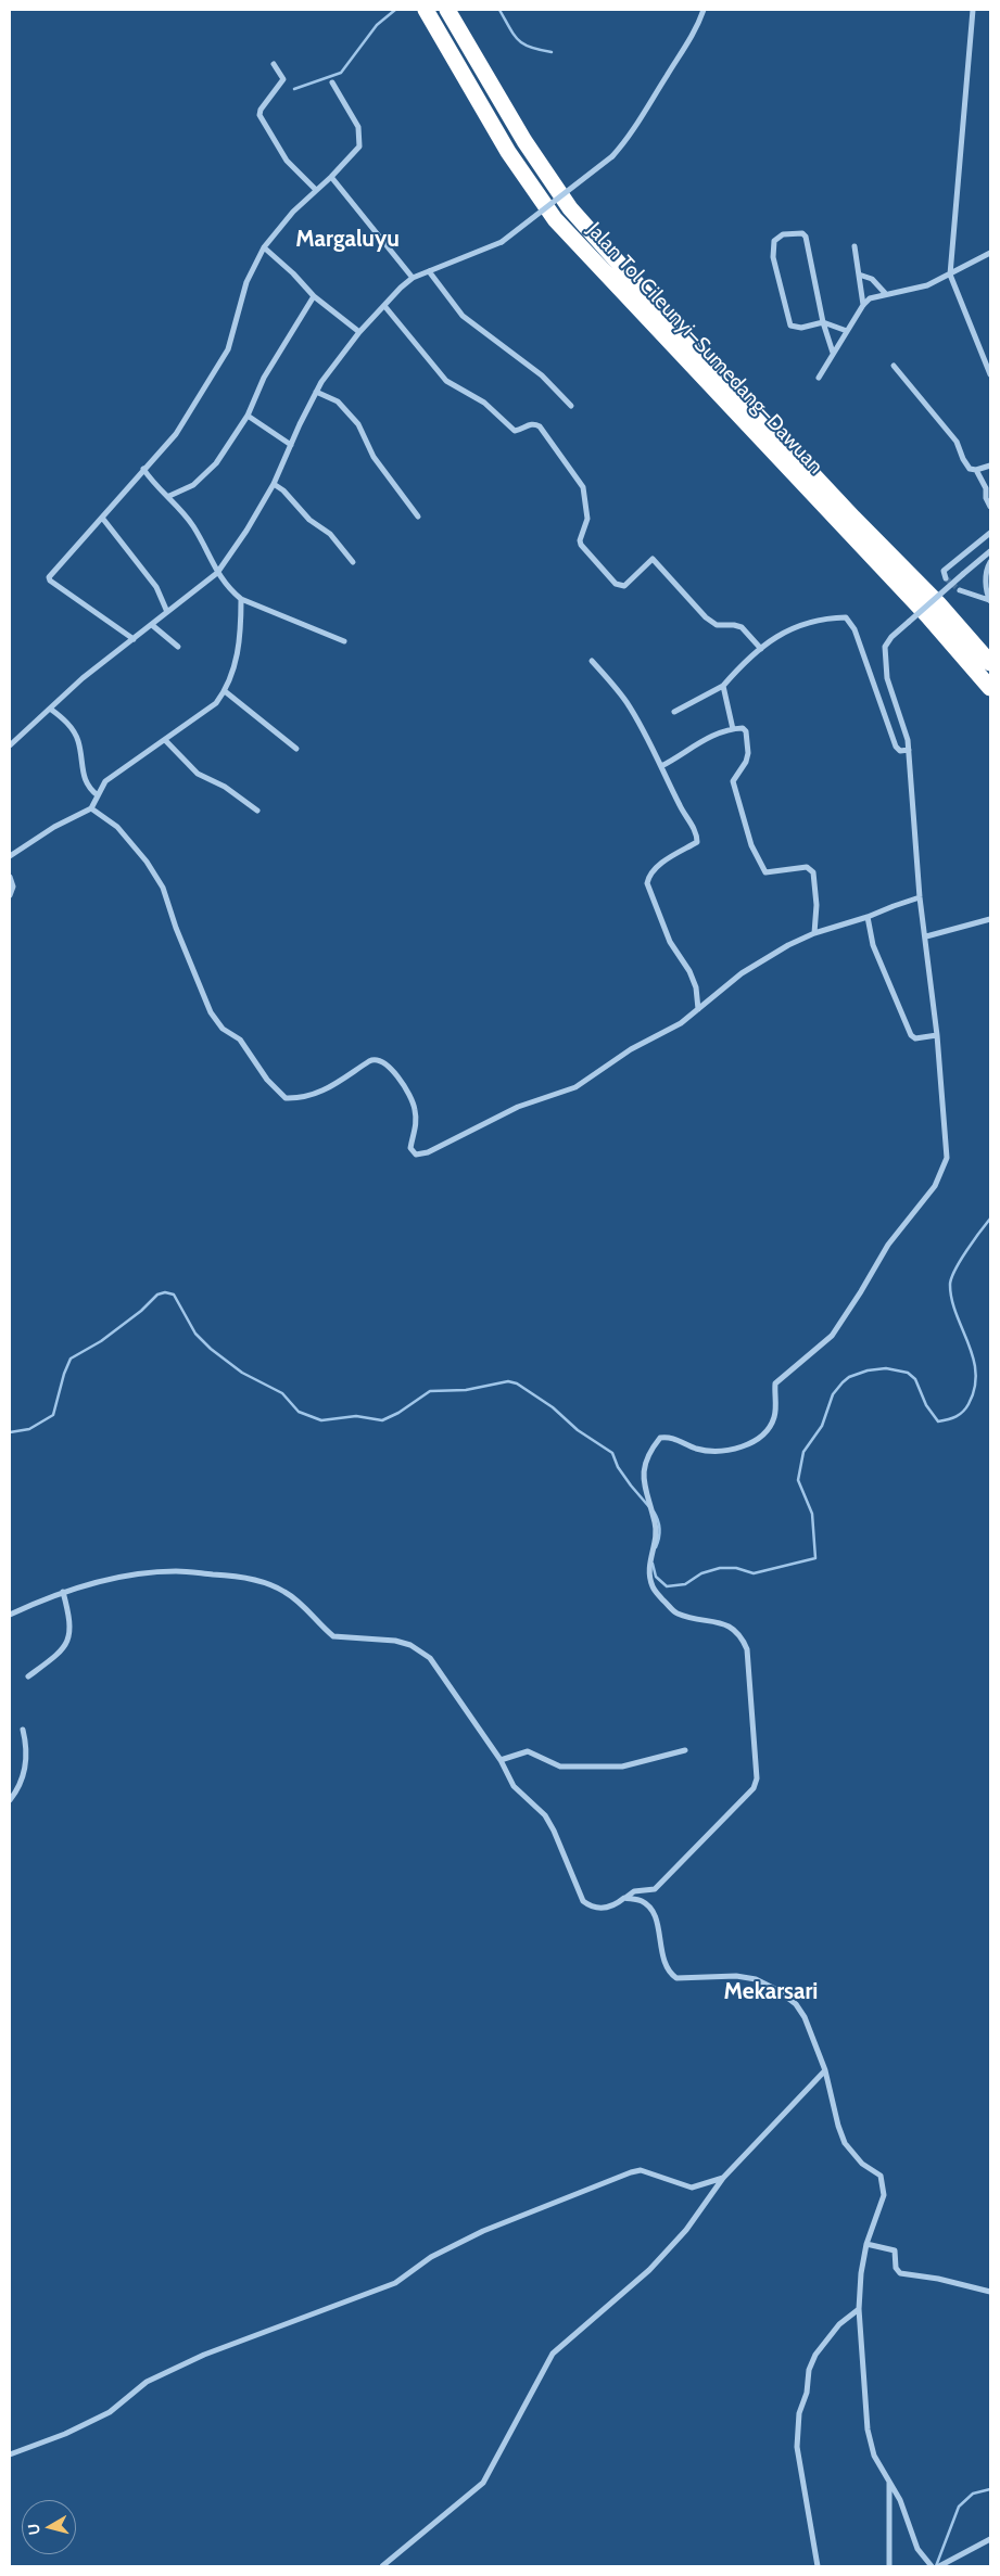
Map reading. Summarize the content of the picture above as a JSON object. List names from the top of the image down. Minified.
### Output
{"streets":{"highway":["Jalan Tol Cileunyi–Sumedang–Dawuan"]},"districts":["Margaluyu","Mekarsari"],"north":"left"}
